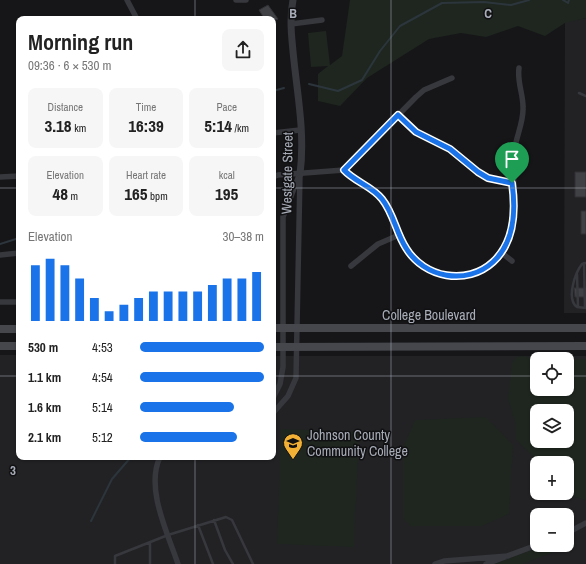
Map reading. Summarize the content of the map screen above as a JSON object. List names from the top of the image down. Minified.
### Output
{"streets":{"main road":["College Boulevard"],"street":["Westgate Street"]},"crossings":[["Westgate Street","College Boulevard"]],"places":{"school or university":["Johnson County Community College"]},"page":{"heading":["Morning run","09:36 · 6 × 530 m"],"stats":[["Distance","3.18 km"],["Time","16:39"],["Pace","5:14 /km"],["Elevation","48 m"],["Heart rate","165 bpm"],["kcal","195"]],"chart":["Elevation","30–38 m"],"list":[{"name":"530 m","note":"4:53"},{"name":"1.1 km","note":"4:54"},{"name":"1.6 km","note":"5:14"},{"name":"2.1 km","note":"5:12"}],"map_buttons":["+","−"]},"grid":{"columns":["B","C"],"rows":["3"]}}
